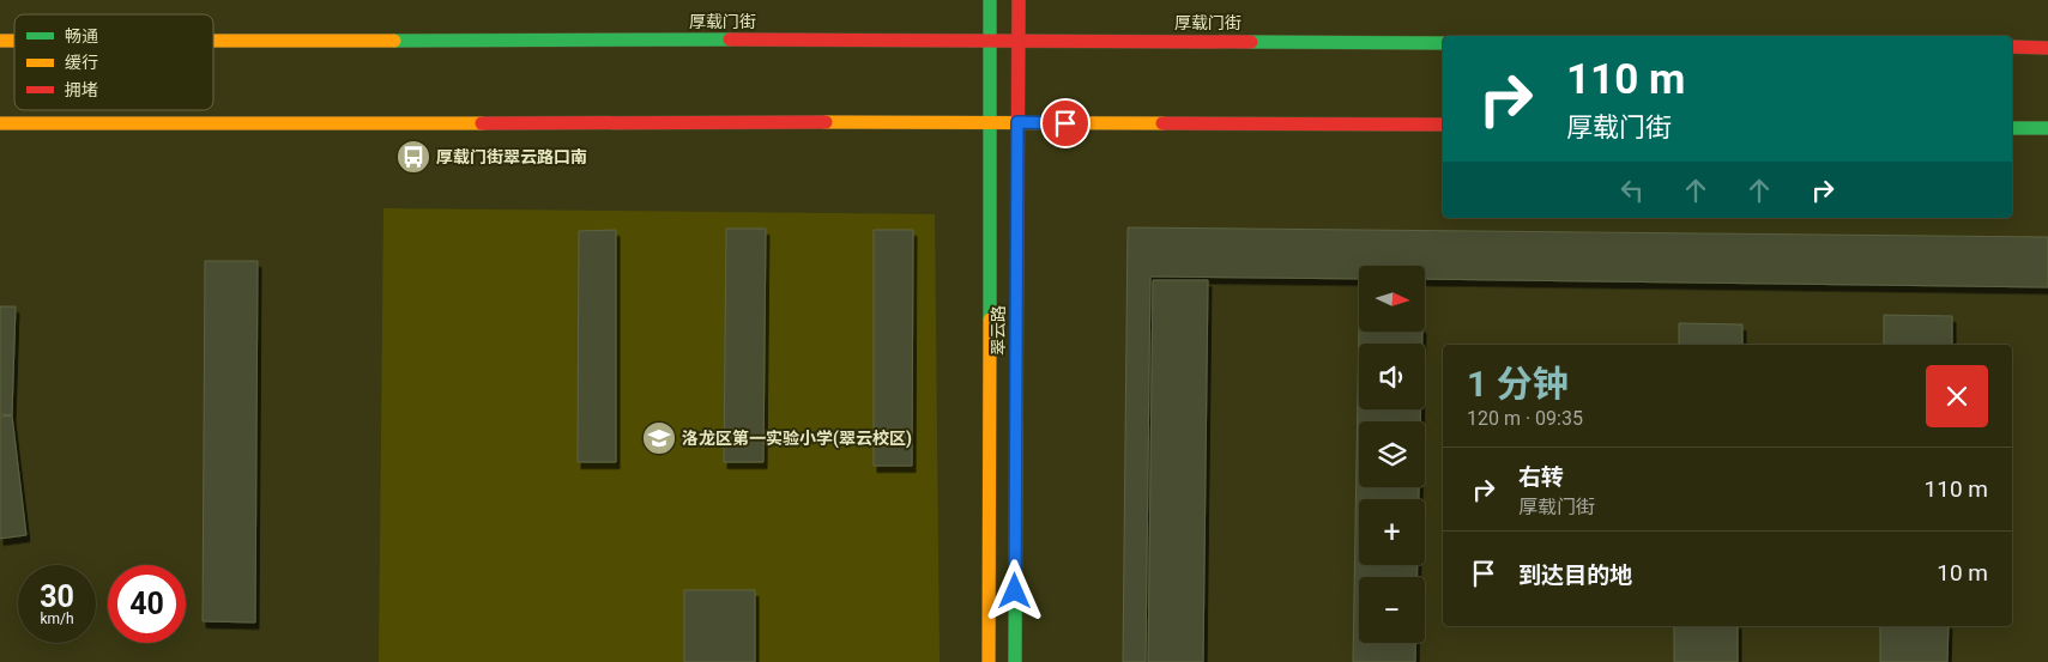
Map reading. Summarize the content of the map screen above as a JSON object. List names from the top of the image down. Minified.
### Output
{"streets":{"main road":["厚载门街","翠云路"]},"crossings":[["厚载门街","翠云路"]],"places":{"bus stop":["厚载门街翠云路口南"],"school or university":["洛龙区第一实验小学(翠云校区)"]},"legend":["畅通","缓行","拥堵"],"north":"right","page":{"turn":["110 m","厚载门街"],"map_buttons":["+","−"],"heading":["1 分钟","120 m · 09:35"],"list":[{"name":"右转","note":"厚载门街","value":"110 m"},{"name":"到达目的地","value":"10 m"}],"speed":"30 km/h","limit":"40"}}
